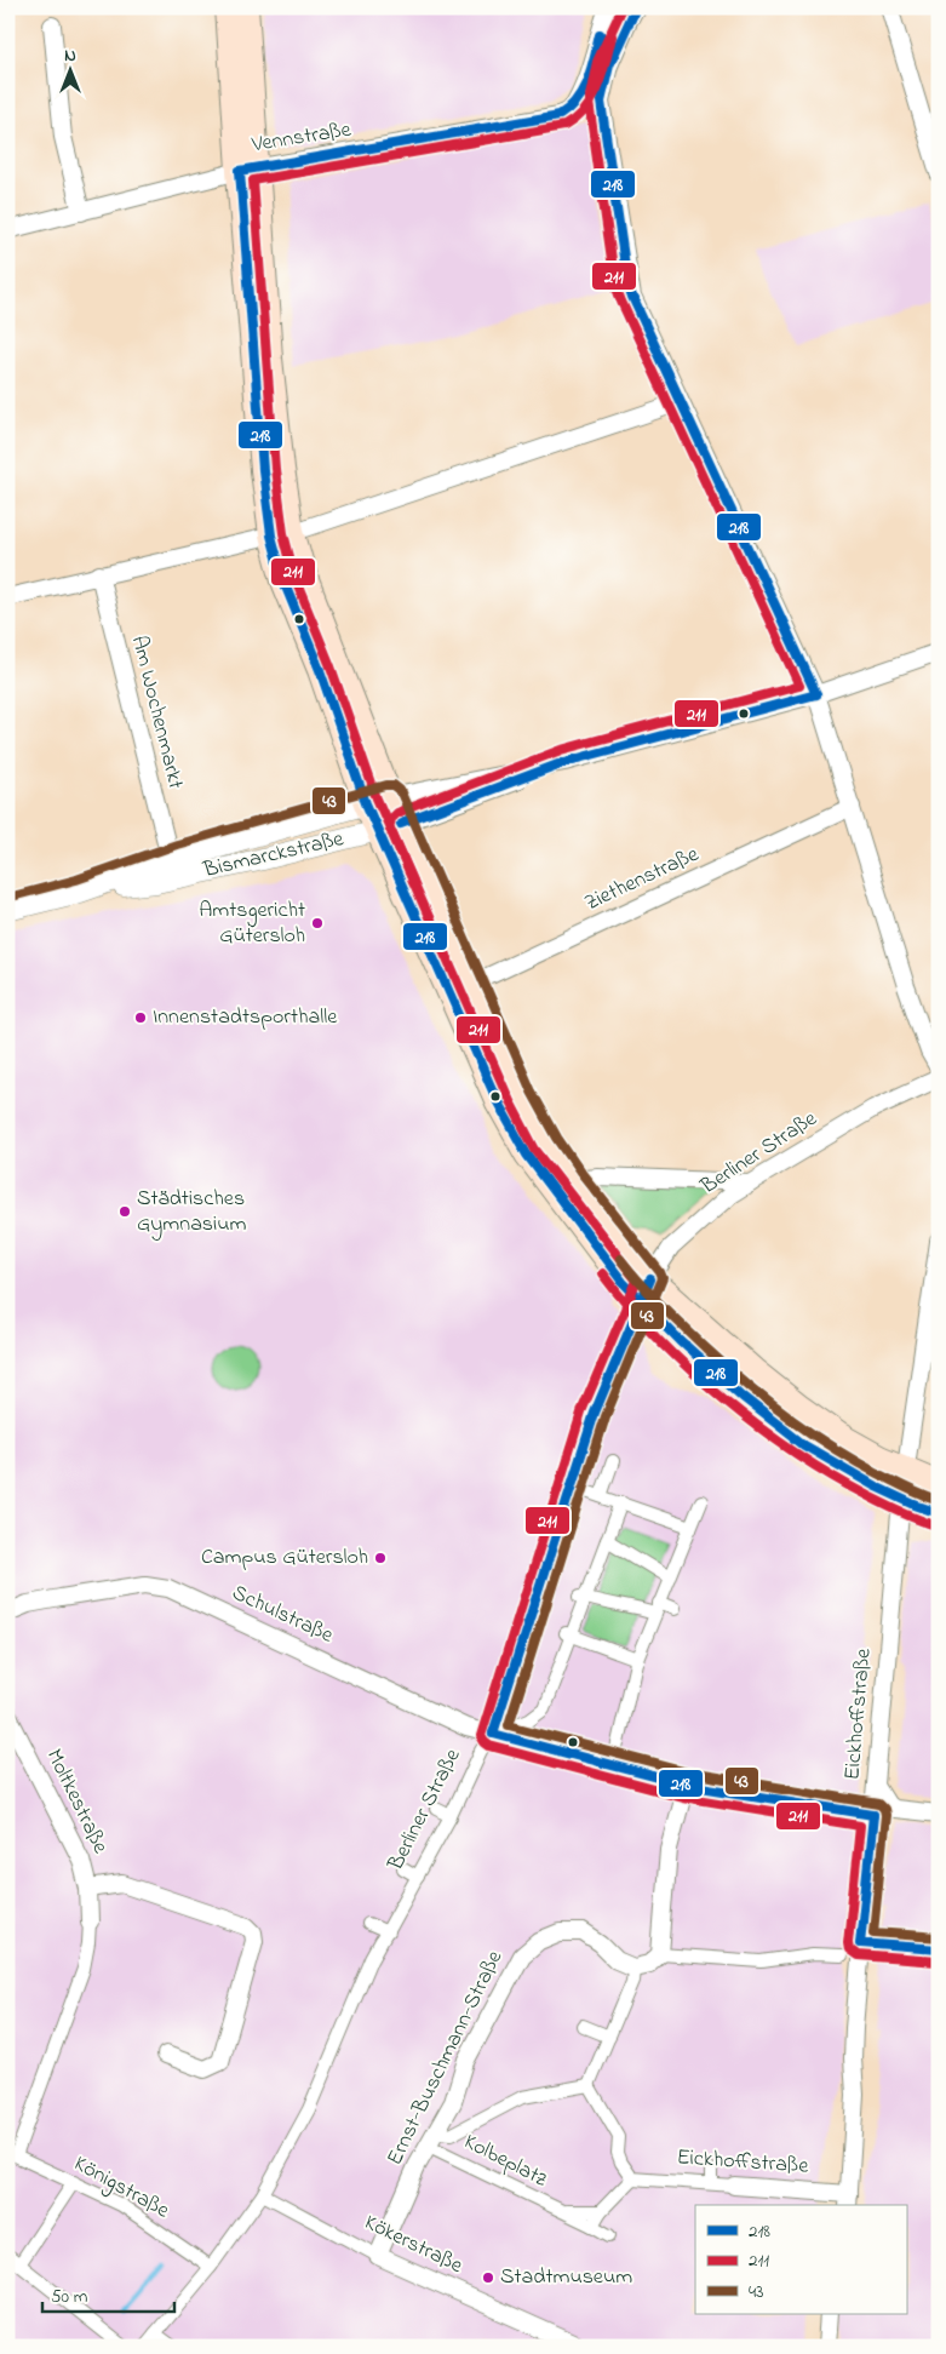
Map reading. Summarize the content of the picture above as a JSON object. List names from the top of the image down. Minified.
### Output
{"streets":{"street":["Vennstraße","Am Wochenmarkt","Bismarckstraße","Ziethenstraße","Berliner Straße","Schulstraße","Eickhoffstraße","Moltkestraße","Ernst-Buschmann-Straße","Kolbeplatz","Königstraße","Kökerstraße"]},"crossings":[["Am Wochenmarkt","Bismarckstraße"],["Berliner Straße","Schulstraße"],["Berliner Straße","Königstraße"],["Berliner Straße","Kökerstraße"],["Schulstraße","Eickhoffstraße"],["Moltkestraße","Königstraße"],["Ernst-Buschmann-Straße","Kolbeplatz"],["Ernst-Buschmann-Straße","Kökerstraße"]],"places":["Amtsgericht Gütersloh","Innenstadtsporthalle","Städtisches Gymnasium","Campus Gütersloh","Stadtmuseum"],"lines":["transit line 218","transit line 211","transit line 43"],"legend":["218","211","43"],"scale_bar":"50 m","north":"top"}
